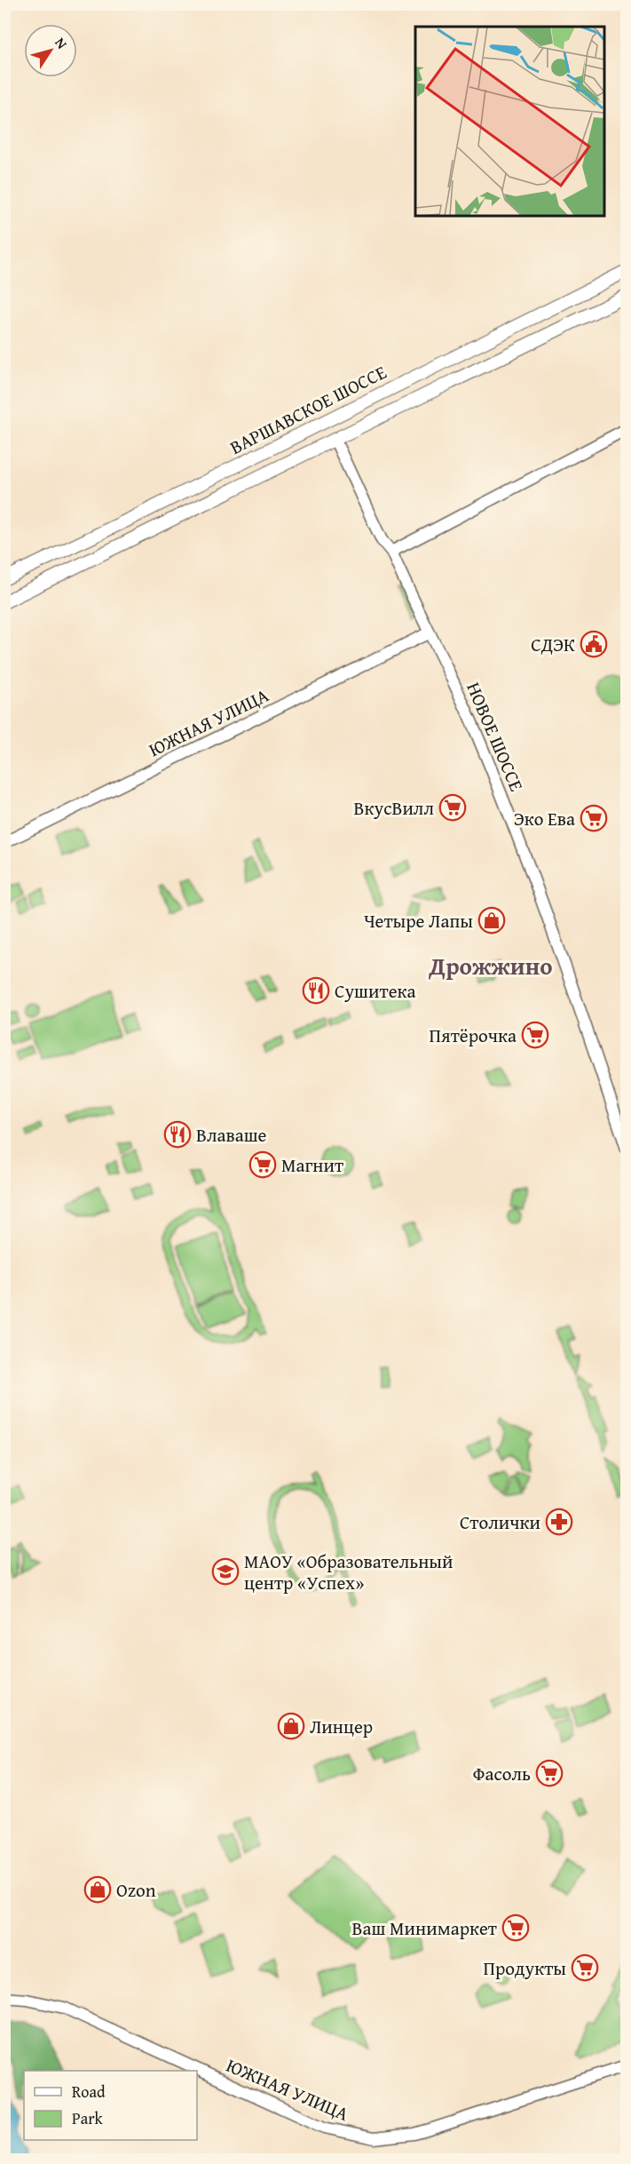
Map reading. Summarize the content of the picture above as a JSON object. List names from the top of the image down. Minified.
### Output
{"streets":{"main road":["ВАРШАВСКОЕ ШОССЕ"],"street":["ЮЖНАЯ УЛИЦА","НОВОЕ ШОССЕ"]},"crossings":[["ВАРШАВСКОЕ ШОССЕ","НОВОЕ ШОССЕ"],["ЮЖНАЯ УЛИЦА","НОВОЕ ШОССЕ"]],"districts":["Дрожжино"],"places":{"public building":["СДЭК"],"supermarket":["ВкусВилл","Эко Ева","Пятёрочка","Магнит","Фасоль","Ваш Минимаркет","Продукты"],"shop":["Четыре Лапы","Линцер","Ozon"],"restaurant":["Сушитека","Влаваше"],"pharmacy":["Столички"],"school or university":["МАОУ «Образовательный центр «Успех»"]},"legend":["Road","Park"],"north":"top right"}
